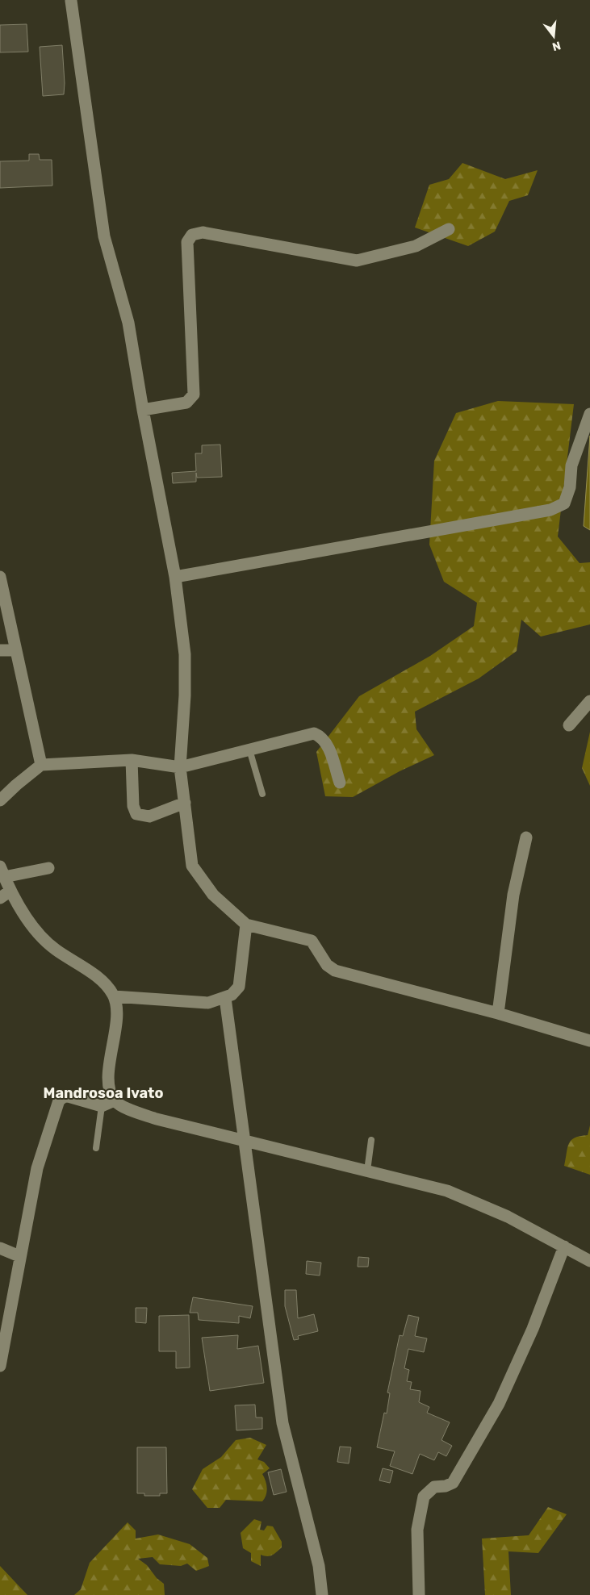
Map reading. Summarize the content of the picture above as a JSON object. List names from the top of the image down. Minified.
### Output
{"districts":["Mandrosoa Ivato"],"north":"bottom"}
